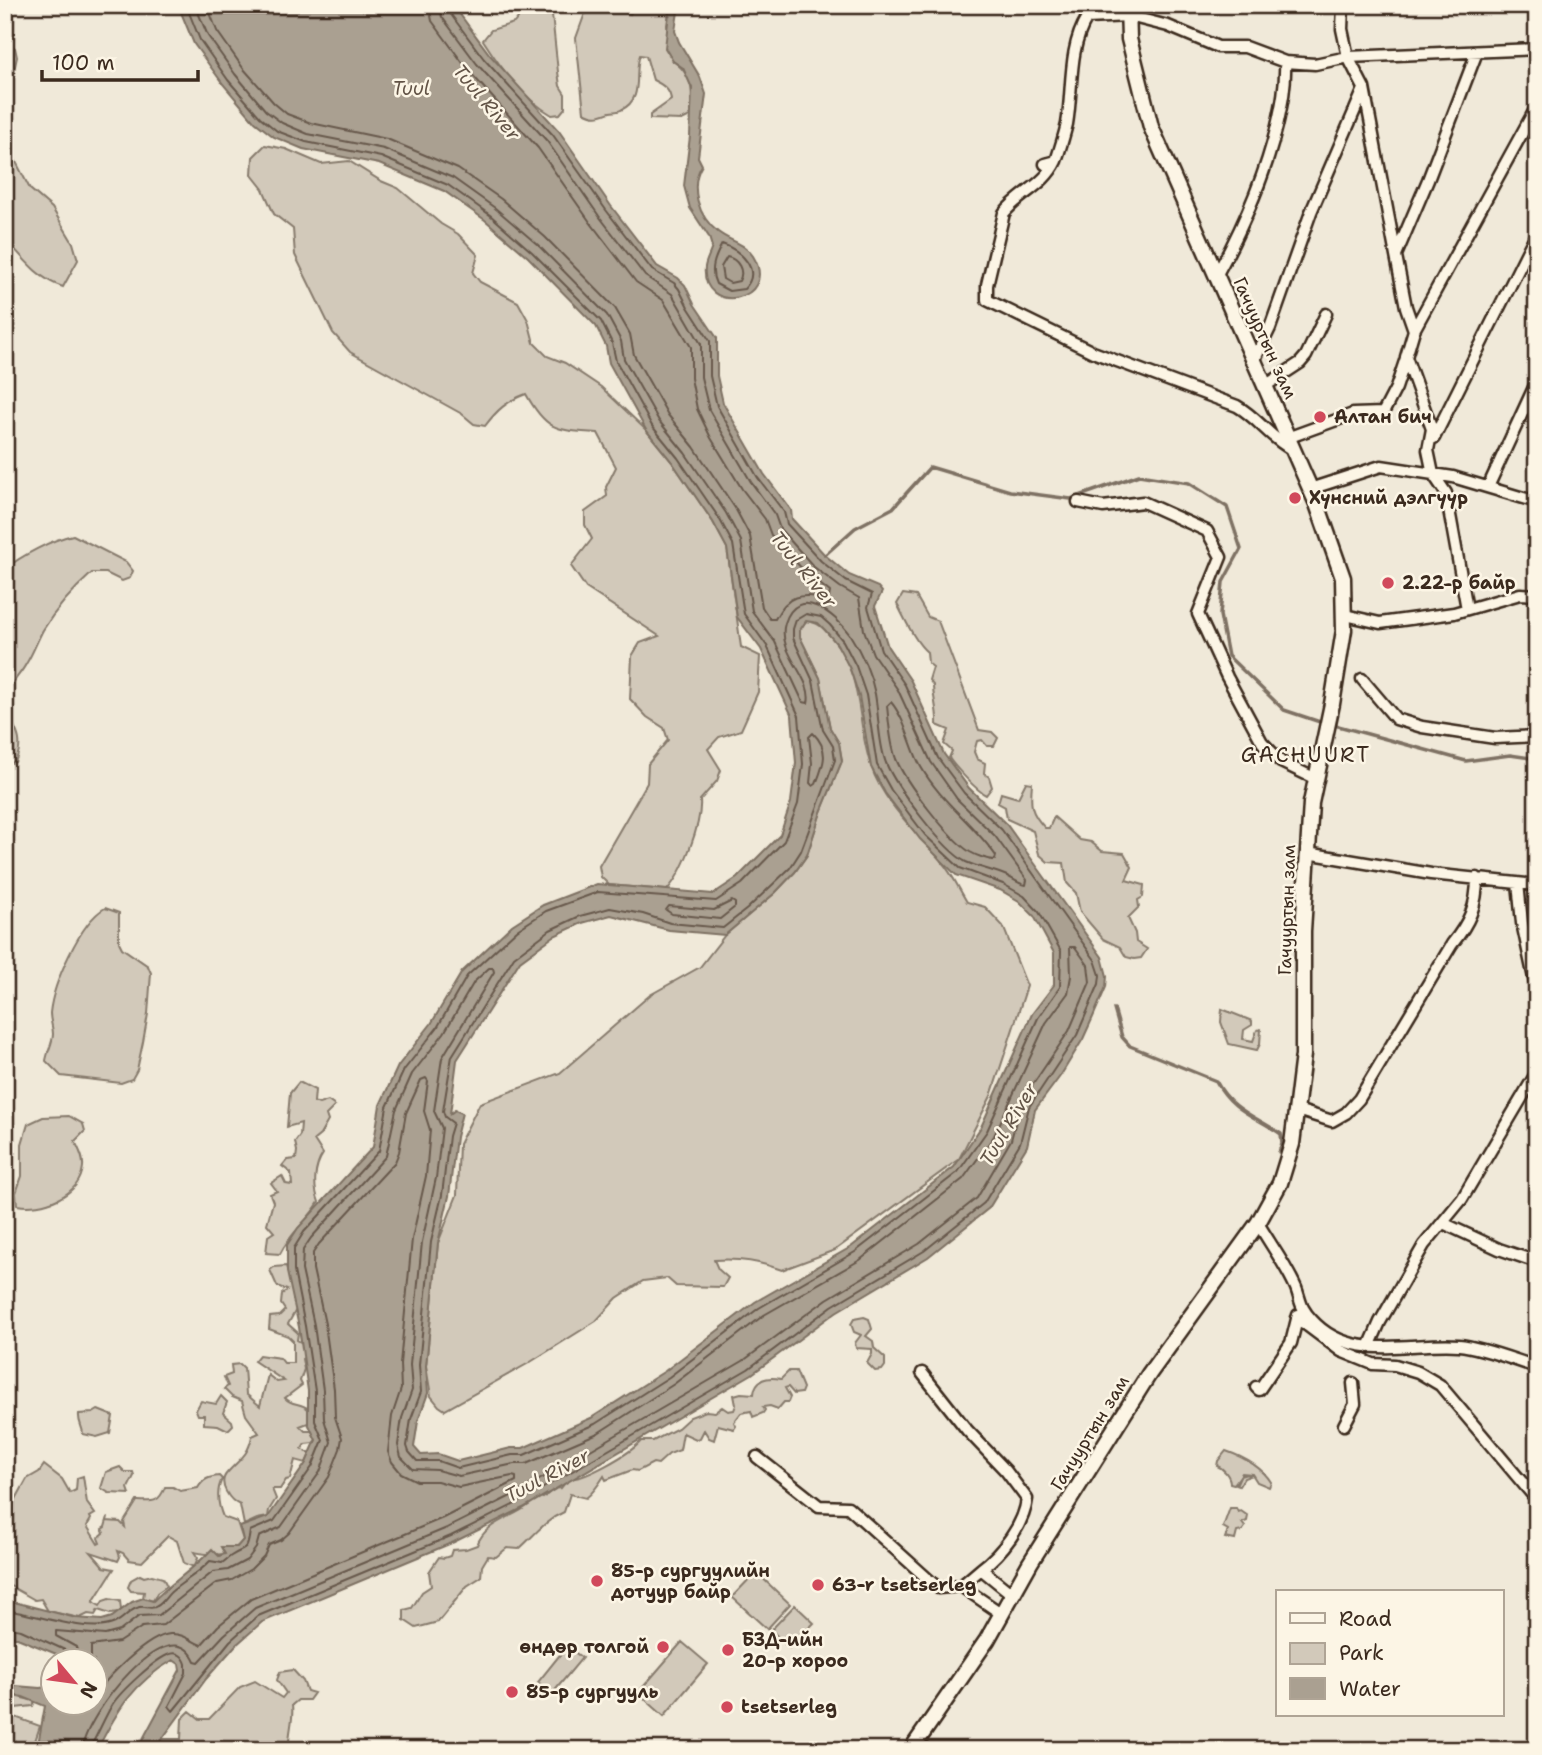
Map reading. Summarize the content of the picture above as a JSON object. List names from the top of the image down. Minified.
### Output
{"streets":{"main road":["Гачууртын зам"]},"districts":["GACHUURT"],"water":["Tuul","Tuul River"],"places":["Алтан бич","Хүнсний дэлгүүр","2.22-р байр","85-р сургуулийн дотуур байр","63-r tsetserleg","өндөр толгой","БЗД-ийн 20-р хороо","85-р сургууль","tsetserleg"],"legend":["Road","Park","Water"],"scale_bar":"100 m","north":"bottom right"}
